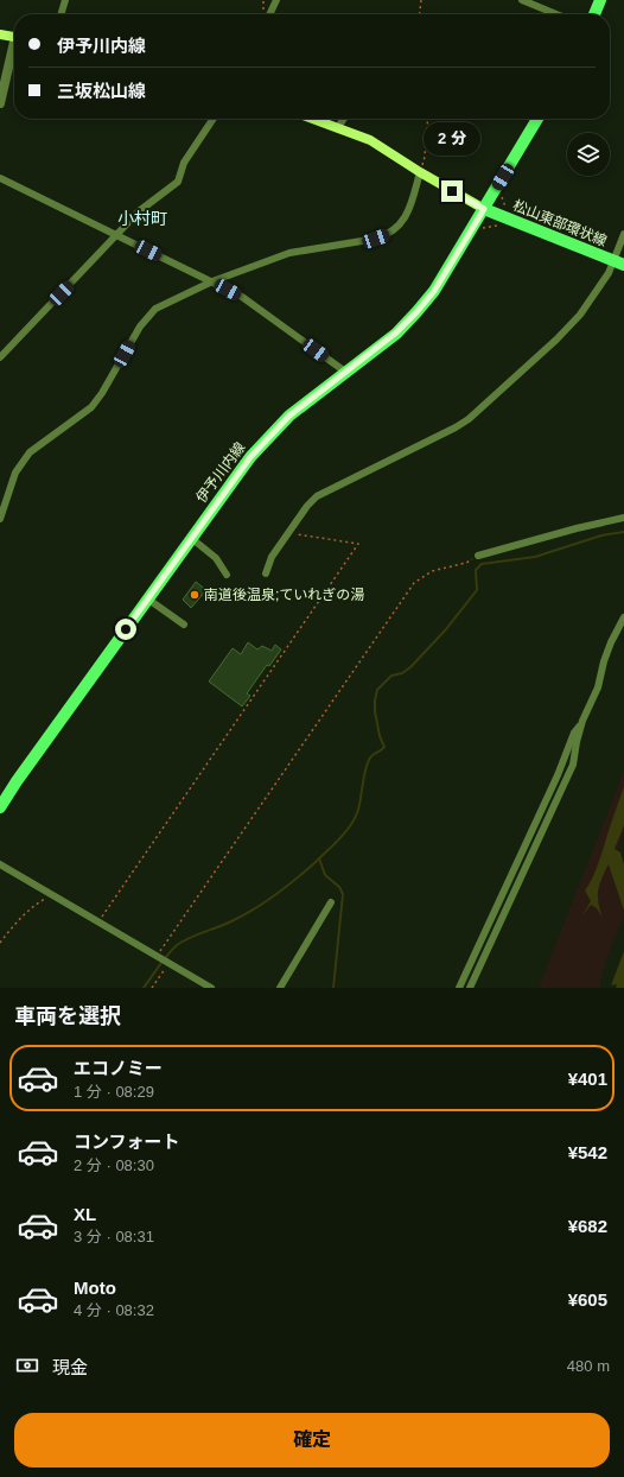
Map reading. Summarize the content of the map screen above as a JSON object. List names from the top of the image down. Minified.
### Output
{"streets":{"main road":["松山東部環状線","伊予川内線"]},"crossings":[["松山東部環状線","伊予川内線"]],"districts":["小村町"],"places":["南道後温泉;ていれぎの湯"],"page":{"banner":["伊予川内線","三坂松山線"],"bubble":"2 分","heading":"車両を選択","list":[{"name":"エコノミー","note":"1 分 · 08:29","value":"¥401"},{"name":"コンフォート","note":"2 分 · 08:30","value":"¥542"},{"name":"XL","note":"3 分 · 08:31","value":"¥682"},{"name":"Moto","note":"4 分 · 08:32","value":"¥605"}],"pay":["現金","480 m"],"buttons":"確定"}}
